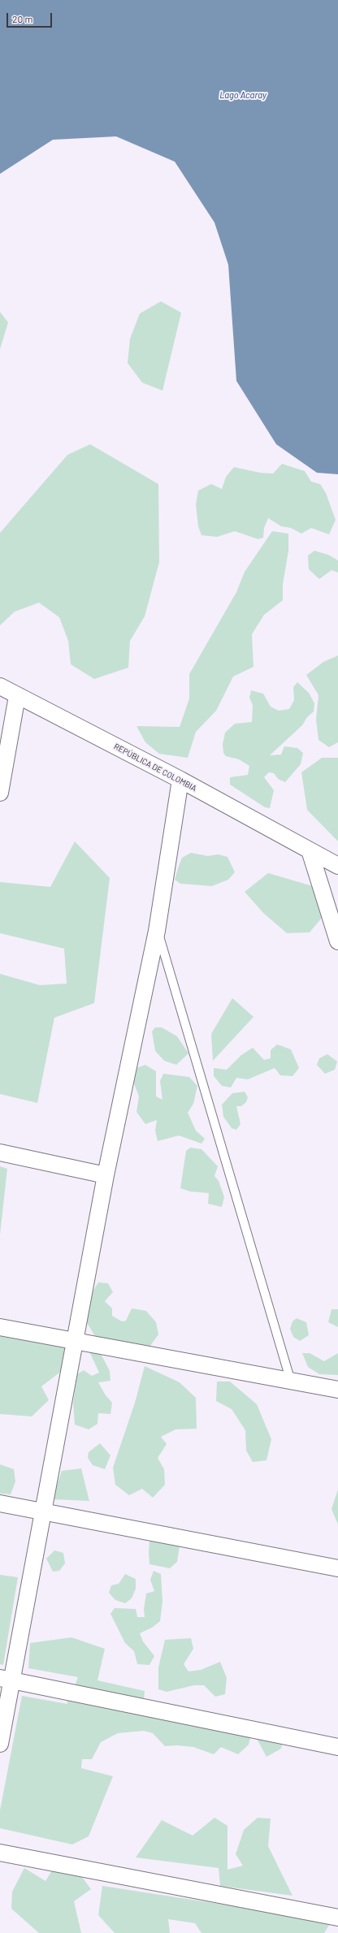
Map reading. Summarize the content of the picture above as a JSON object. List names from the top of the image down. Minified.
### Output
{"streets":{"street":["REPÚBLICA DE COLOMBIA"]},"water":["Lago Acaray"],"scale_bar":"20 m"}
